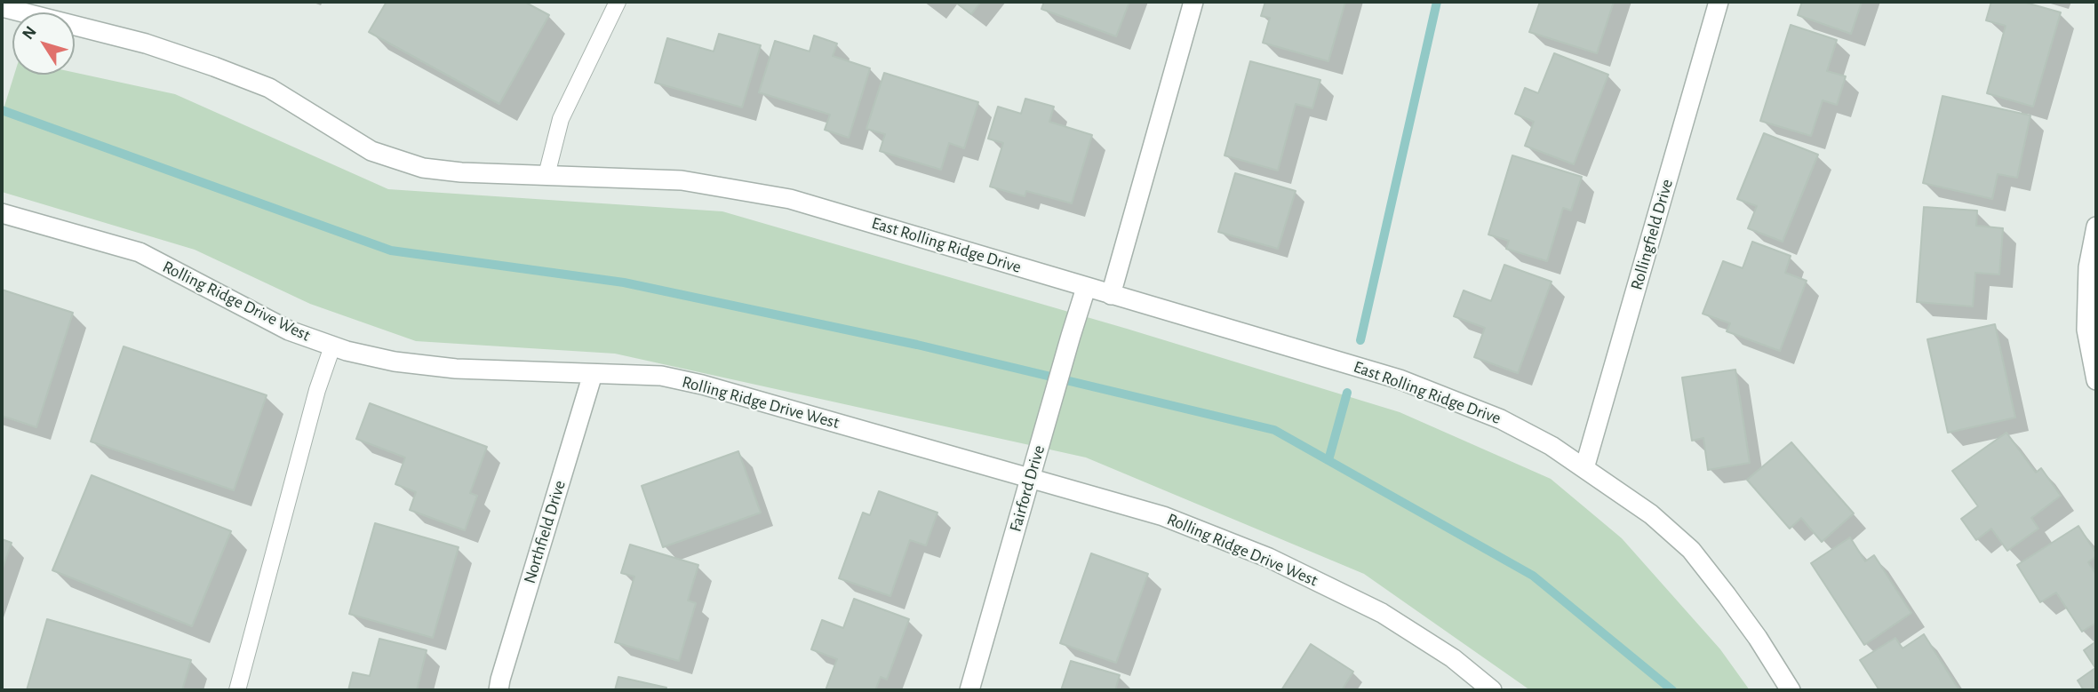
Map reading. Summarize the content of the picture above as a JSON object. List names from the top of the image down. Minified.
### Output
{"streets":{"street":["Rollingfield Drive","East Rolling Ridge Drive","Rolling Ridge Drive West","Fairford Drive","Northfield Drive"]},"crossings":[["Rollingfield Drive","East Rolling Ridge Drive"],["East Rolling Ridge Drive","Fairford Drive"],["Rolling Ridge Drive West","Fairford Drive"],["Rolling Ridge Drive West","Northfield Drive"]],"north":"top left"}
